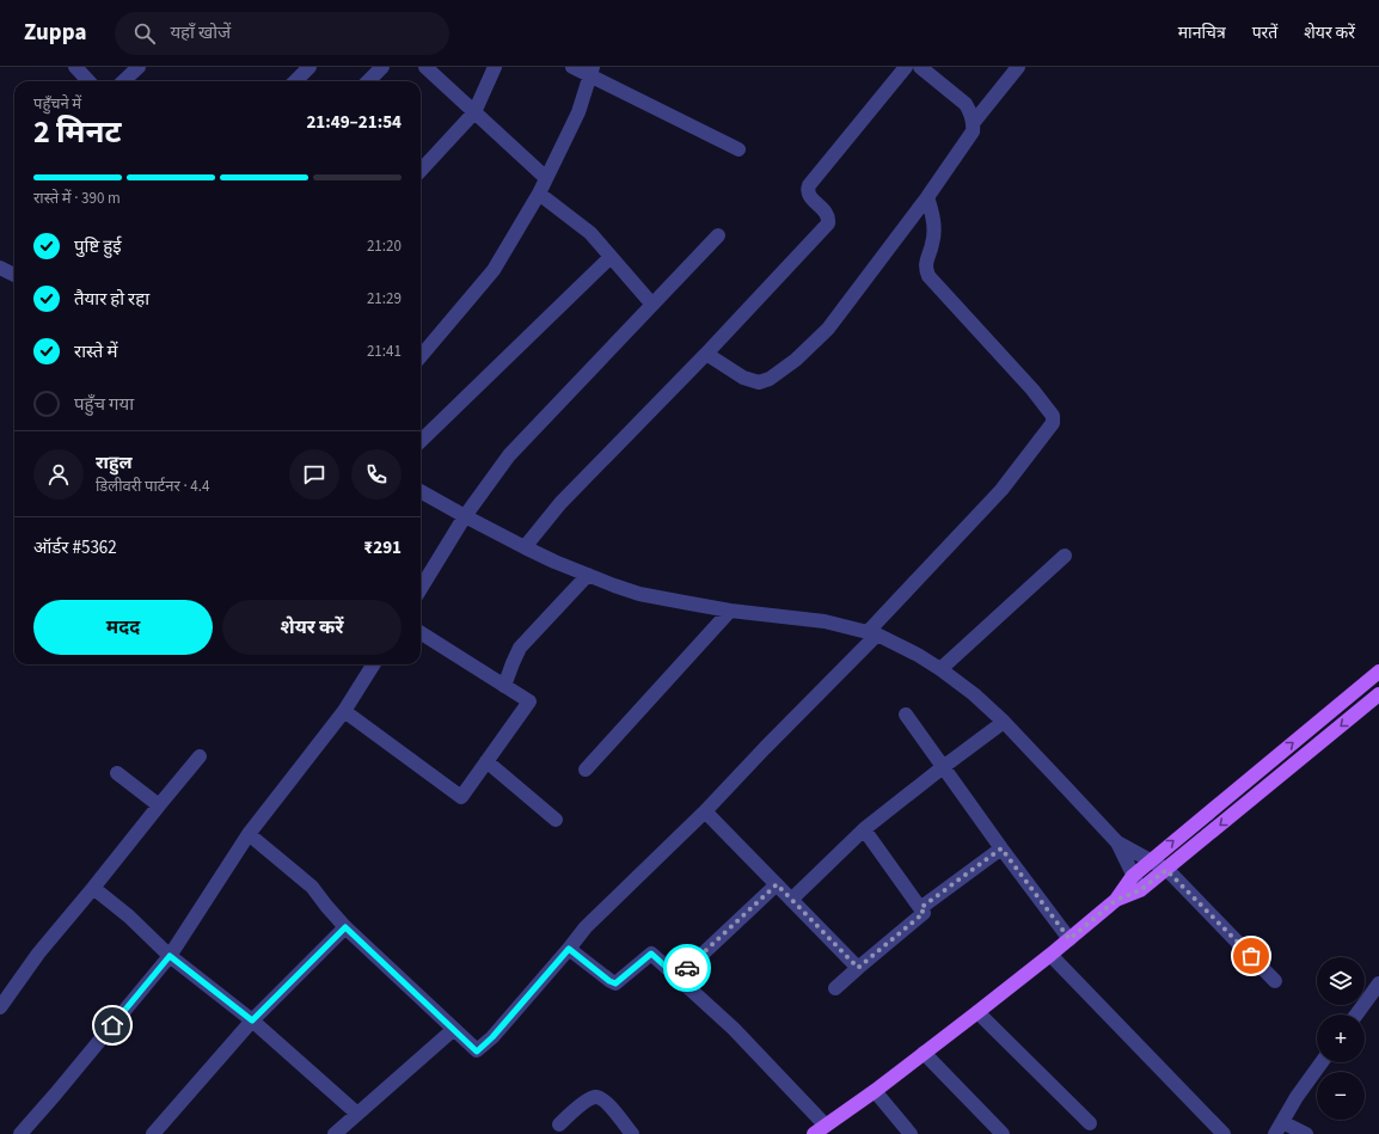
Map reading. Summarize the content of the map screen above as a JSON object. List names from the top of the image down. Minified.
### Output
{"page":{"header":"Zuppa","search":"यहाँ खोजें","nav":["मानचित्र","परतें","शेयर करें"],"heading":["2 मिनट","पहुँचने में","21:49–21:54"],"panel":["राहुल","डिलीवरी पार्टनर · 4.4","ऑर्डर #5362","₹291"],"bar":"रास्ते में · 390 m","list":[["पुष्टि हुई","21:20"],["तैयार हो रहा","21:29"],["रास्ते में","21:41"],"पहुँच गया"],"buttons":["मदद","शेयर करें"],"map_buttons":["+","−"]}}
